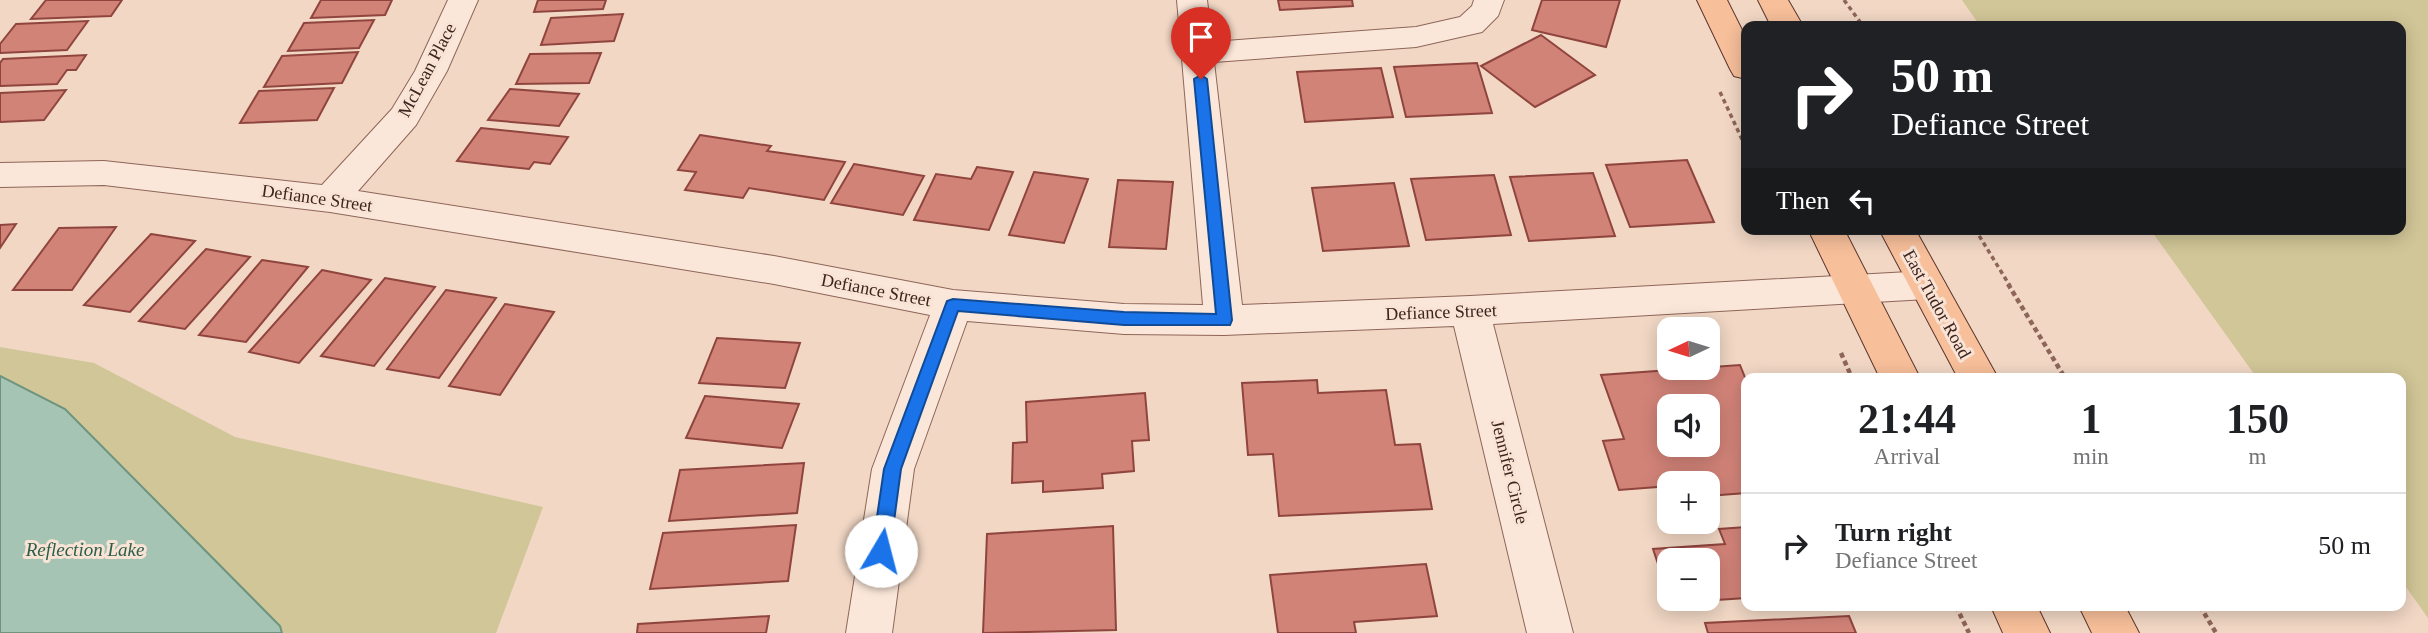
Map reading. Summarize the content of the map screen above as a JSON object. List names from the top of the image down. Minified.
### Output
{"streets":{"main road":["East Tudor Road"],"street":["McLean Place","Defiance Street","Jennifer Circle"]},"crossings":[["McLean Place","Defiance Street"],["Defiance Street","East Tudor Road"],["Defiance Street","Jennifer Circle"]],"water":["Reflection Lake"],"north":"left","page":{"turn":["50 m","Defiance Street"],"then":"Then","map_buttons":["+","−"],"eta":["21:44","Arrival","1","min","150","m"],"list":[{"name":"Turn right","note":"Defiance Street","value":"50 m"}]}}
